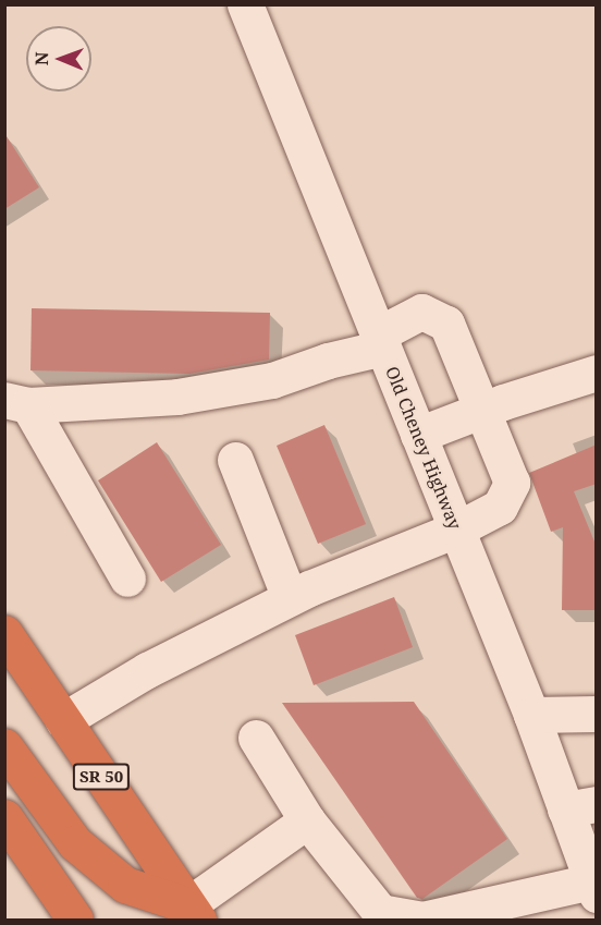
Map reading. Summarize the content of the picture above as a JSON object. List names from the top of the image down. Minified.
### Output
{"streets":{"highway":["SR 50"],"street":["Old Cheney Highway"]},"north":"left"}
